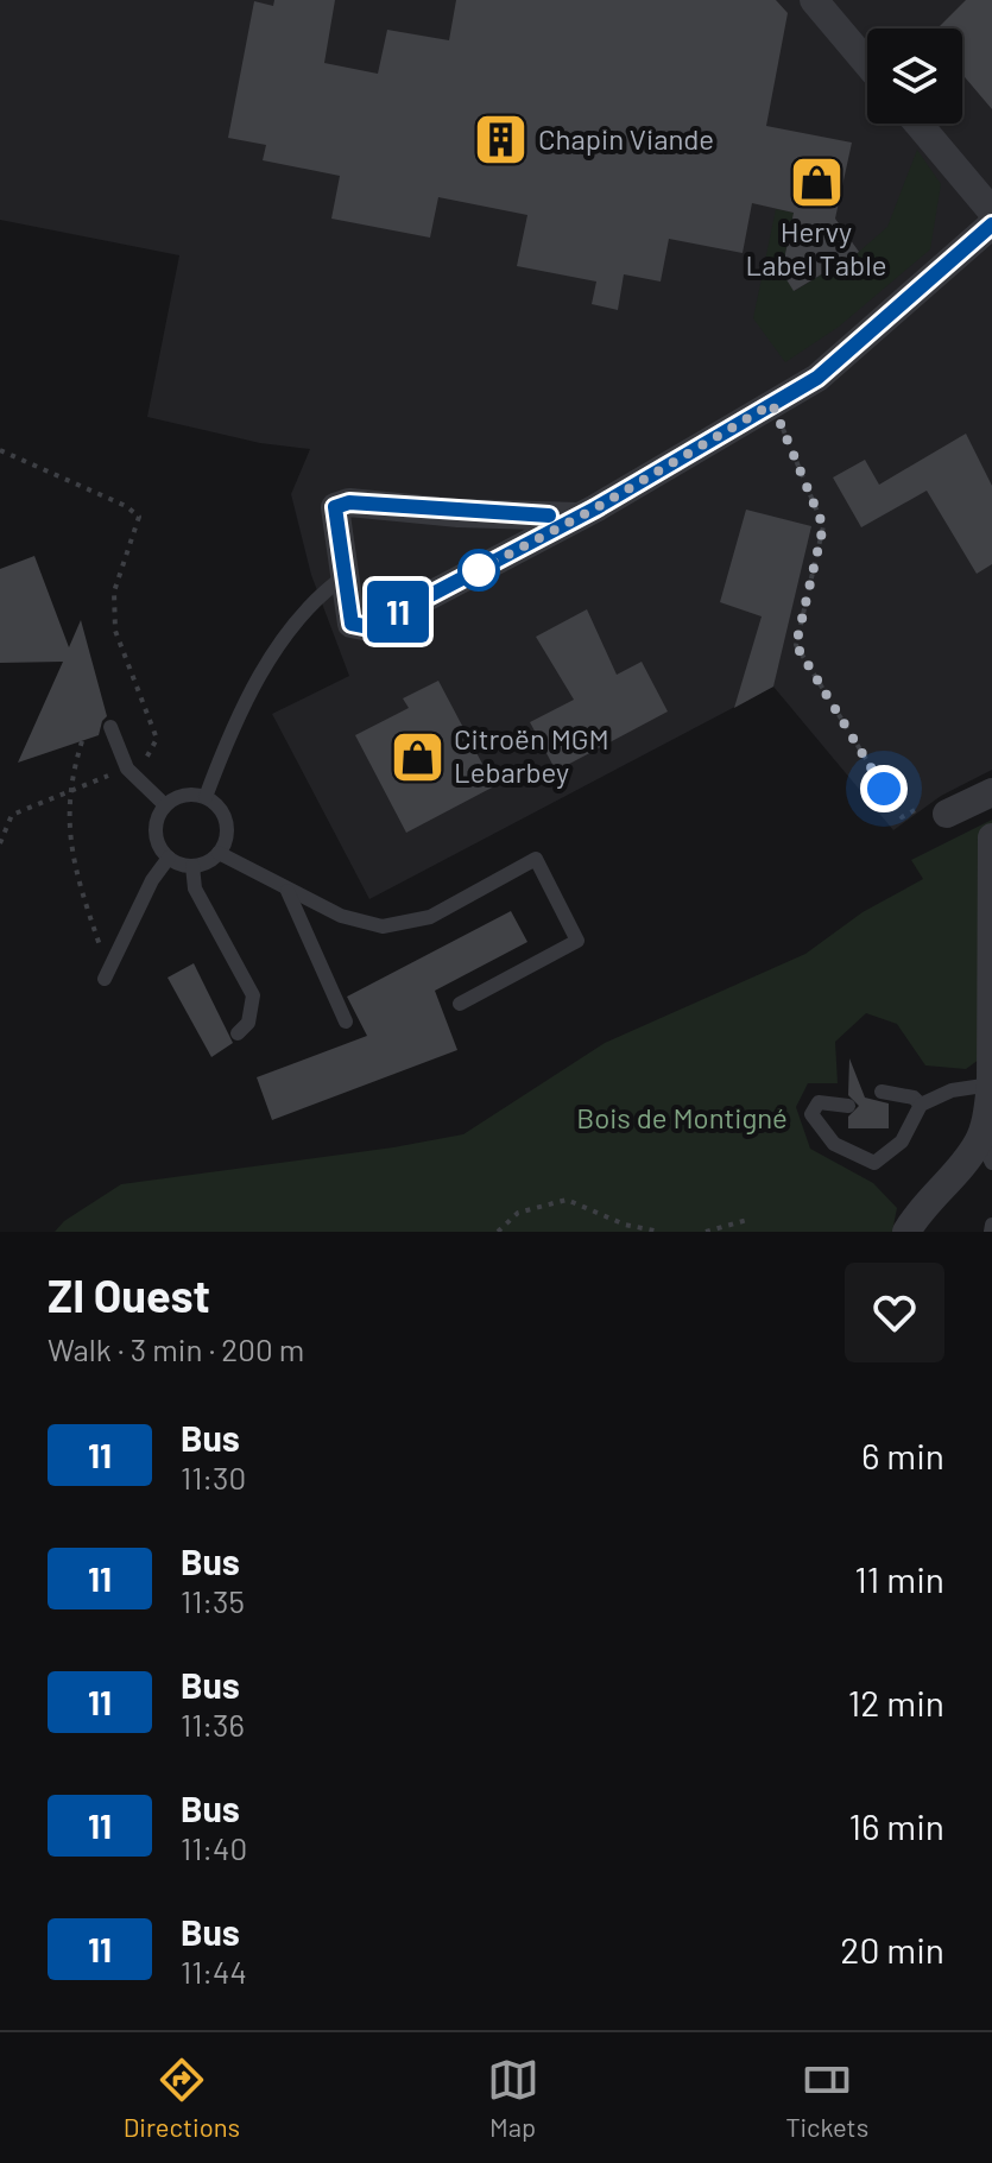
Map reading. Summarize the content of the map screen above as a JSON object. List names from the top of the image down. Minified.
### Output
{"parks":["Bois de Montigné"],"places":{"building":["Chapin Viande"],"shop":["Hervy Label Table","Citroën MGM Lebarbey"]},"lines":["bus line 11"],"page":{"on_map":"11","heading":["ZI Ouest","Walk · 3 min · 200 m"],"list":[{"mark":"11","name":"Bus","note":"11:30","value":"6 min"},{"mark":"11","name":"Bus","note":"11:35","value":"11 min"},{"mark":"11","name":"Bus","note":"11:36","value":"12 min"},{"mark":"11","name":"Bus","note":"11:40","value":"16 min"},{"mark":"11","name":"Bus","note":"11:44","value":"20 min"}],"tabs":["Directions","Map","Tickets"]}}
